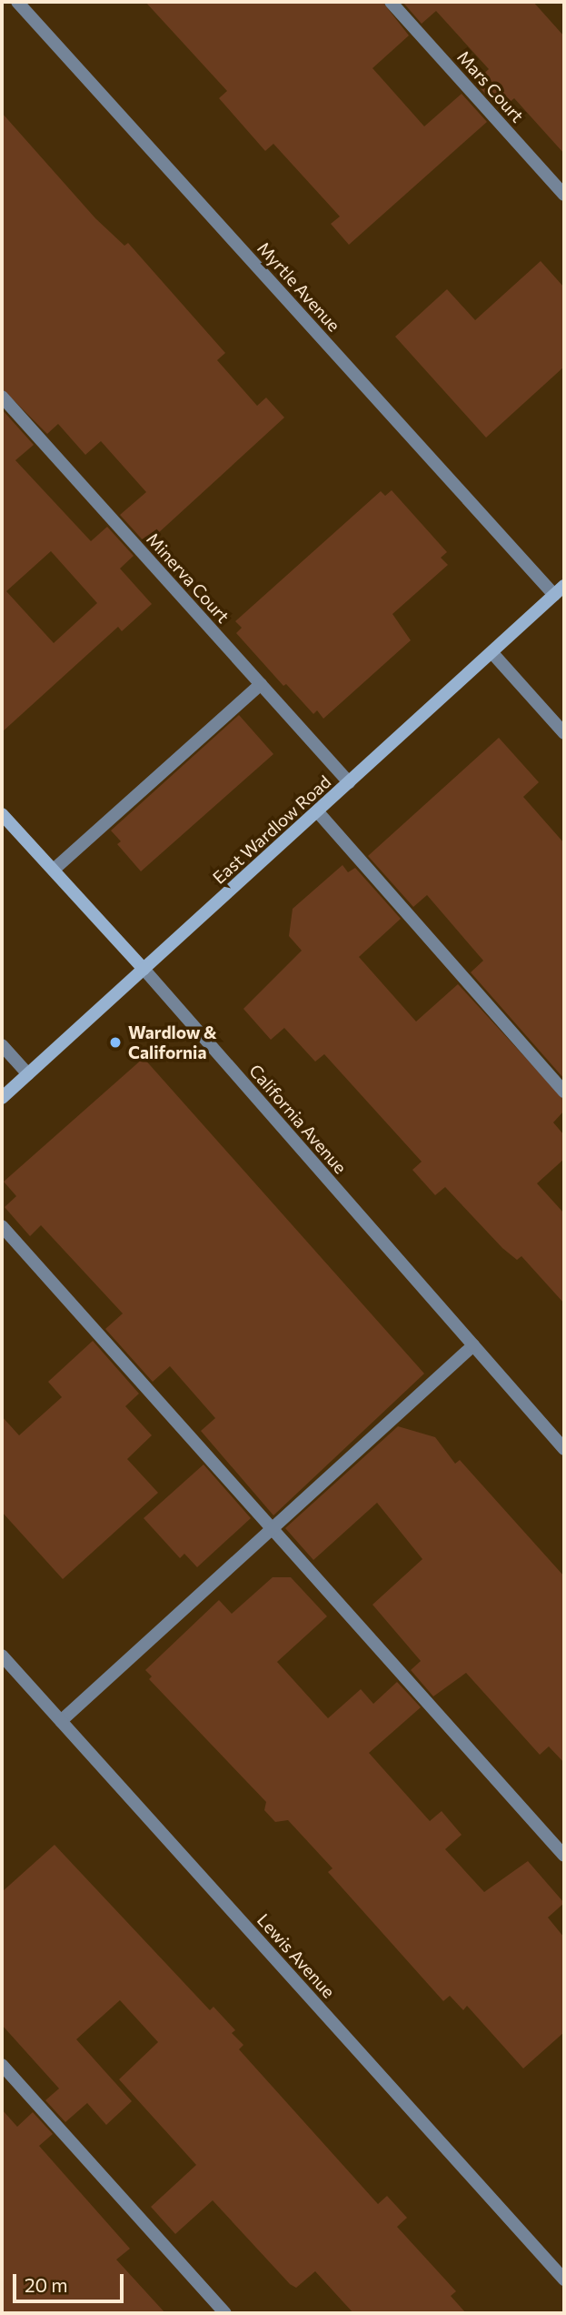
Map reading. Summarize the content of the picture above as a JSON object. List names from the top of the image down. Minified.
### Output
{"streets":{"main road":["East Wardlow Road","California Avenue"],"street":["Mars Court","Myrtle Avenue","Minerva Court","Lewis Avenue"]},"crossings":[["Myrtle Avenue","East Wardlow Road"],["Minerva Court","East Wardlow Road"],["East Wardlow Road","California Avenue"]],"places":["Wardlow & California"],"scale_bar":"20 m"}
